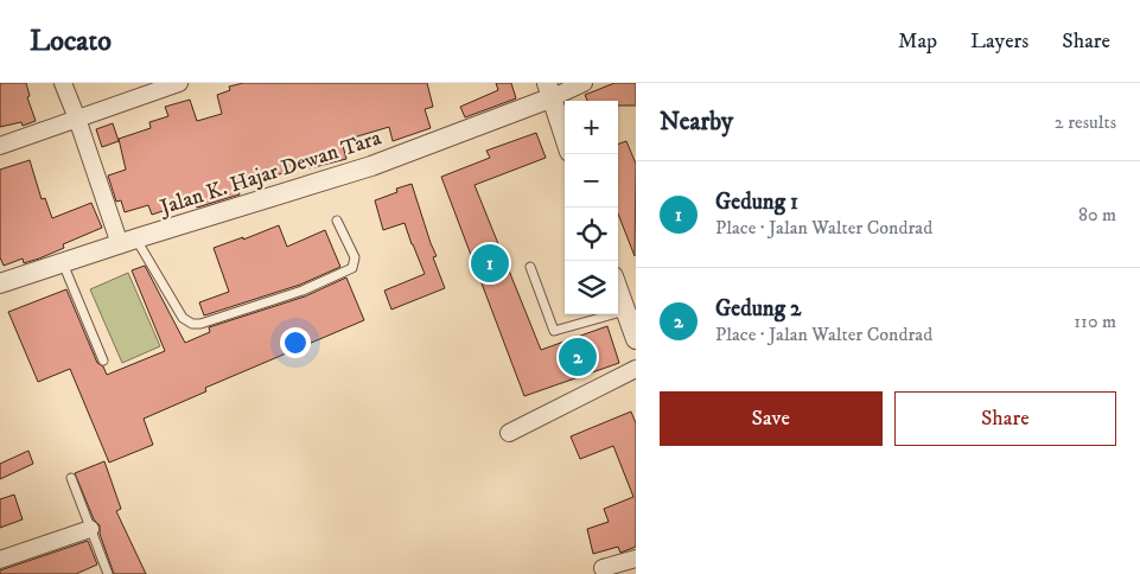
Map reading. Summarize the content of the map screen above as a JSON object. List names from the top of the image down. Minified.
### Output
{"streets":{"street":["Jalan K. Hajar Dewan Tara"]},"page":{"header":"Locato","nav":["Map","Layers","Share"],"heading":["Nearby","2 results"],"map_buttons":["+","−"],"list":[{"mark":"1","name":"Gedung 1","note":"Place · Jalan Walter Condrad","value":"80 m"},{"mark":"2","name":"Gedung 2","note":"Place · Jalan Walter Condrad","value":"110 m"}],"pins":["1","2"],"buttons":["Save","Share"]}}
